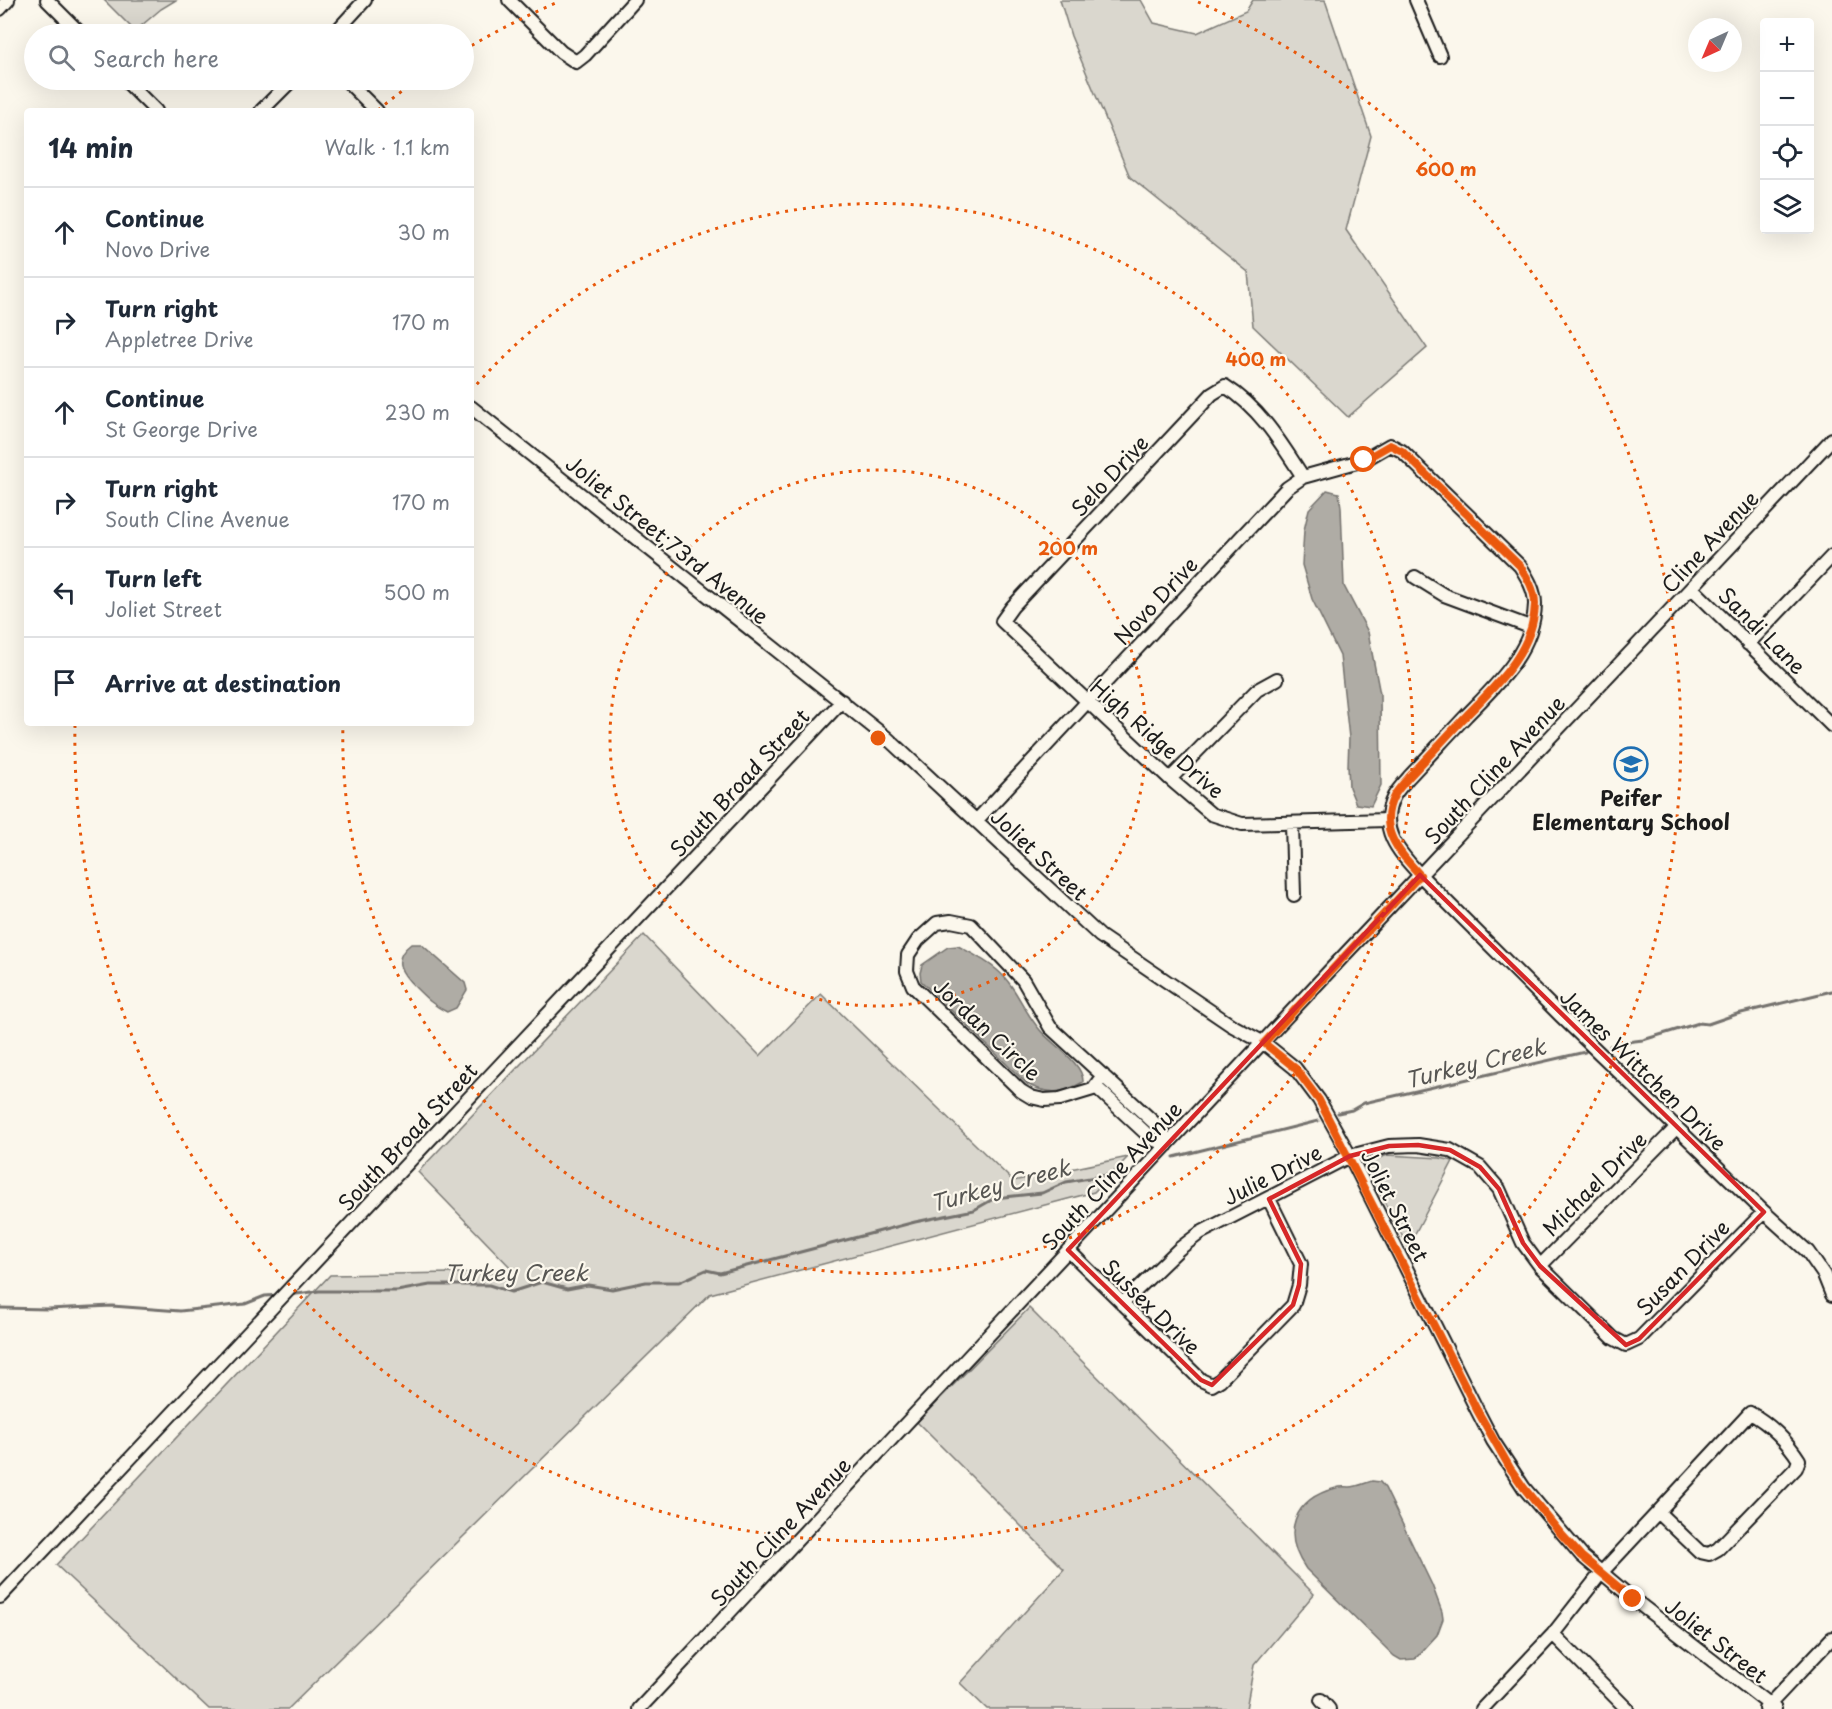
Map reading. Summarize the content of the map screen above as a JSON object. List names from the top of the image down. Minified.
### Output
{"streets":{"street":["Selo Drive","Joliet Street;73rd Avenue","Cline Avenue","Novo Drive","Sandi Lane","High Ridge Drive","South Cline Avenue","South Broad Street","Joliet Street","Jordan Circle","James Wittchen Drive","Julie Drive","Michael Drive","Susan Drive","Sussex Drive"]},"crossings":[["Selo Drive","Novo Drive"],["Selo Drive","High Ridge Drive"],["Joliet Street;73rd Avenue","South Broad Street"],["Joliet Street;73rd Avenue","Joliet Street"],["Cline Avenue","Sandi Lane"],["Cline Avenue","South Cline Avenue"],["Novo Drive","High Ridge Drive"],["Novo Drive","Joliet Street"],["High Ridge Drive","James Wittchen Drive"],["South Cline Avenue","Joliet Street"],["South Cline Avenue","Jordan Circle"],["South Cline Avenue","James Wittchen Drive"],["South Cline Avenue","Sussex Drive"],["South Broad Street","Joliet Street"],["Joliet Street","Julie Drive"],["James Wittchen Drive","Michael Drive"],["James Wittchen Drive","Susan Drive"],["Julie Drive","Michael Drive"],["Julie Drive","Susan Drive"],["Julie Drive","Sussex Drive"]],"water":["Turkey Creek"],"places":{"school or university":["Peifer Elementary School"]},"north":"bottom left","page":{"map_buttons":["+","−"],"search":"Search here","heading":["14 min","Walk · 1.1 km"],"list":[["Continue","Novo Drive","30 m"],["Turn right","Appletree Drive","170 m"],["Continue","St George Drive","230 m"],["Turn right","South Cline Avenue","170 m"],["Turn left","Joliet Street","500 m"],"Arrive at destination"]},"rings":["600 m","400 m","200 m"]}
